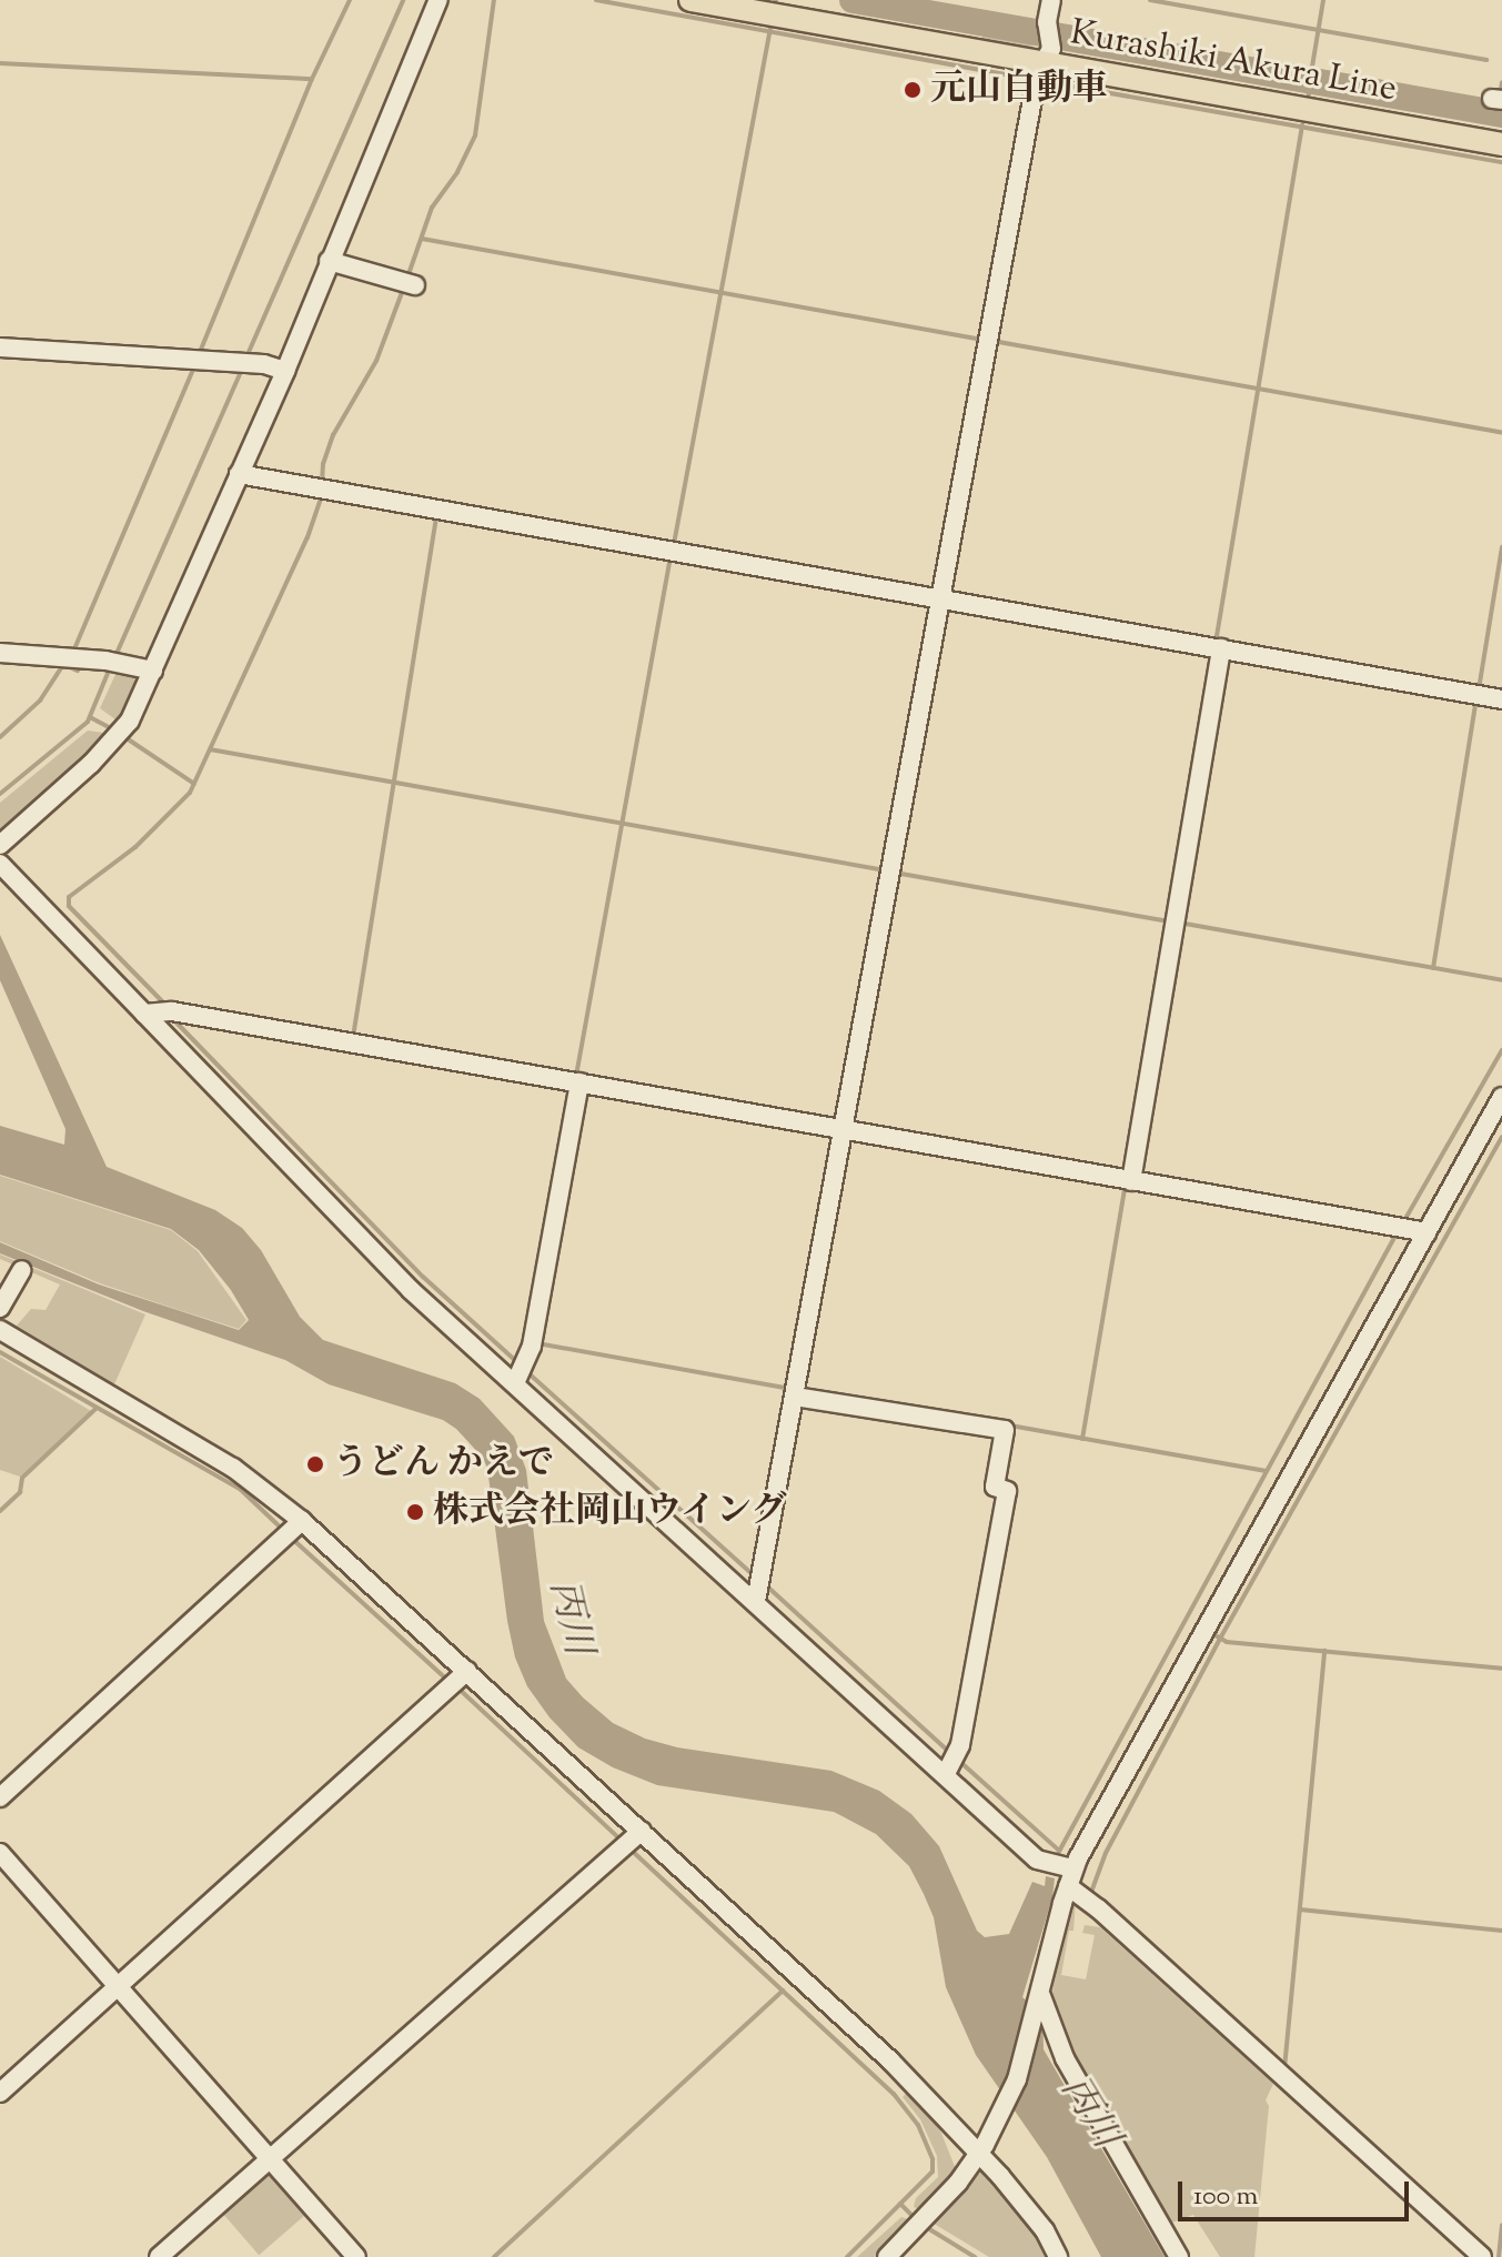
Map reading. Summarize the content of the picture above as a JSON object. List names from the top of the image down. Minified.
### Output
{"streets":{"main road":["Kurashiki Akura Line"]},"water":["丙川"],"places":["元山自動車","うどん かえで","株式会社岡山ウイング"],"scale_bar":"100 m"}
